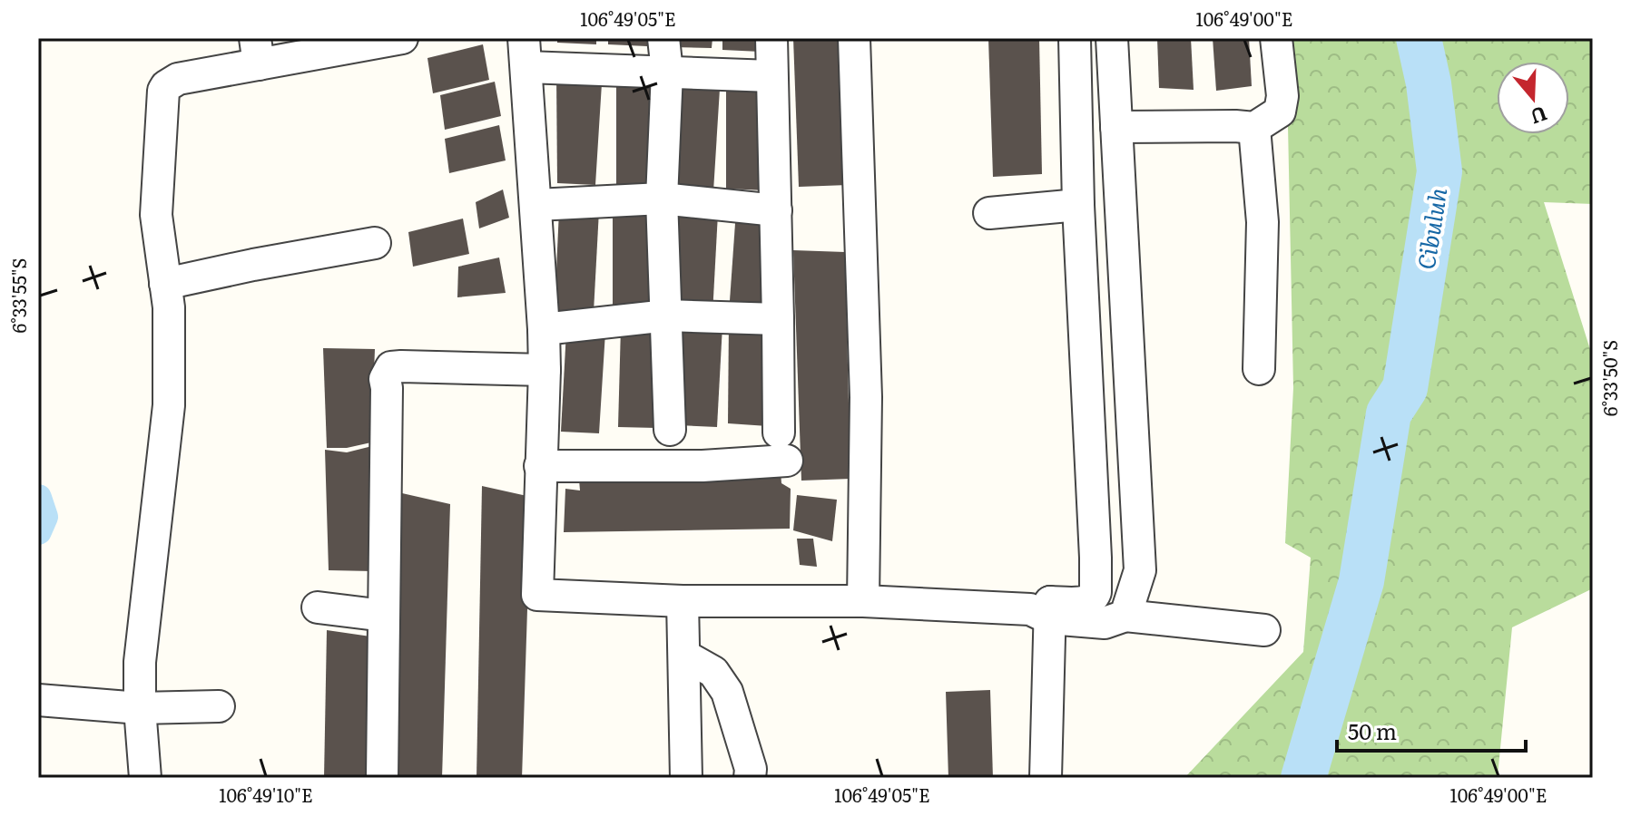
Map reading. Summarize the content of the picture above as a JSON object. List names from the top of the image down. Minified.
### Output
{"water":["Cibuluh"],"scale_bar":"50 m","north":"bottom","coordinates":["106°49'05\"E","106°49'00\"E","6°33'55\"S","6°33'50\"S","106°49'10\"E"]}
